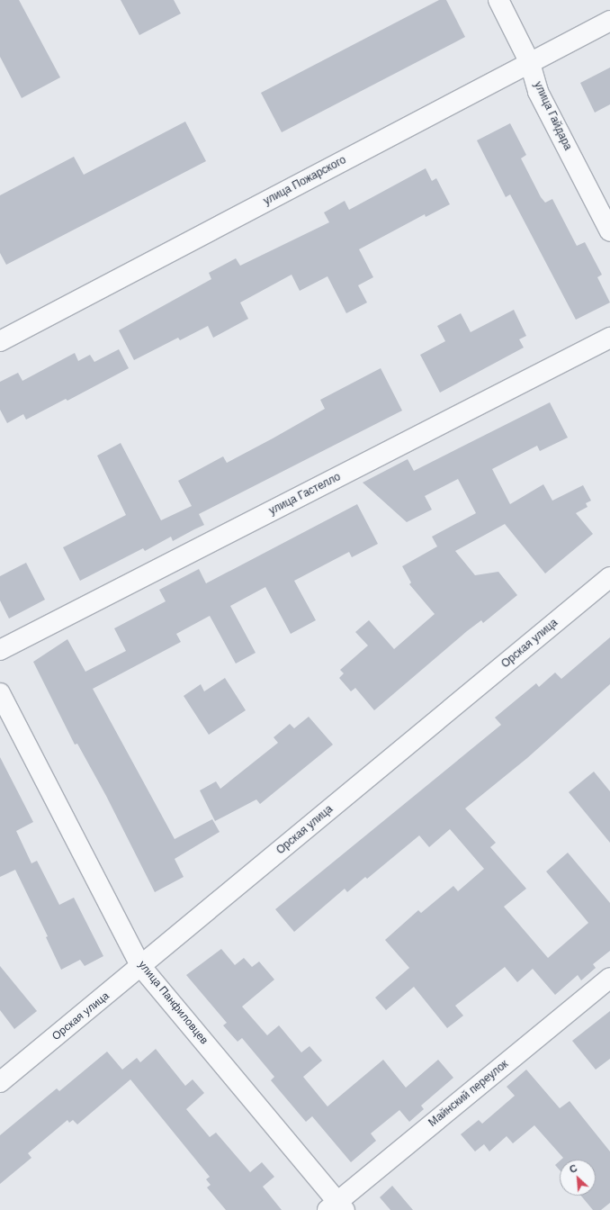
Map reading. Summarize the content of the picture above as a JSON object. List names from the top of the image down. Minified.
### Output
{"streets":{"street":["улица Гайдара","улица Пожарского","улица Гастелло","Орская улица","улица Панфиловцев","Майнский переулок"]},"crossings":[["улица Гайдара","улица Пожарского"],["Орская улица","улица Панфиловцев"],["улица Панфиловцев","Майнский переулок"]],"north":"top left"}
